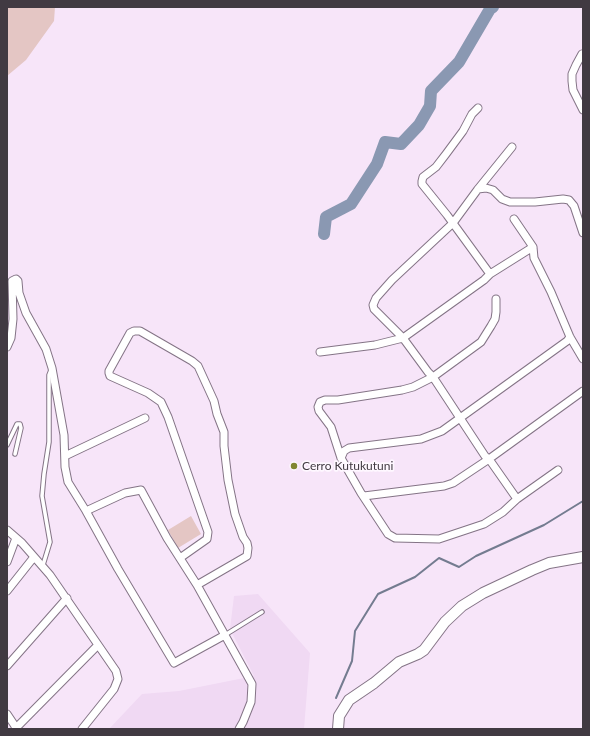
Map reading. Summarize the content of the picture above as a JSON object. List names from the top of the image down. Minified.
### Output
{"places":["Cerro Kutukutuni"]}
